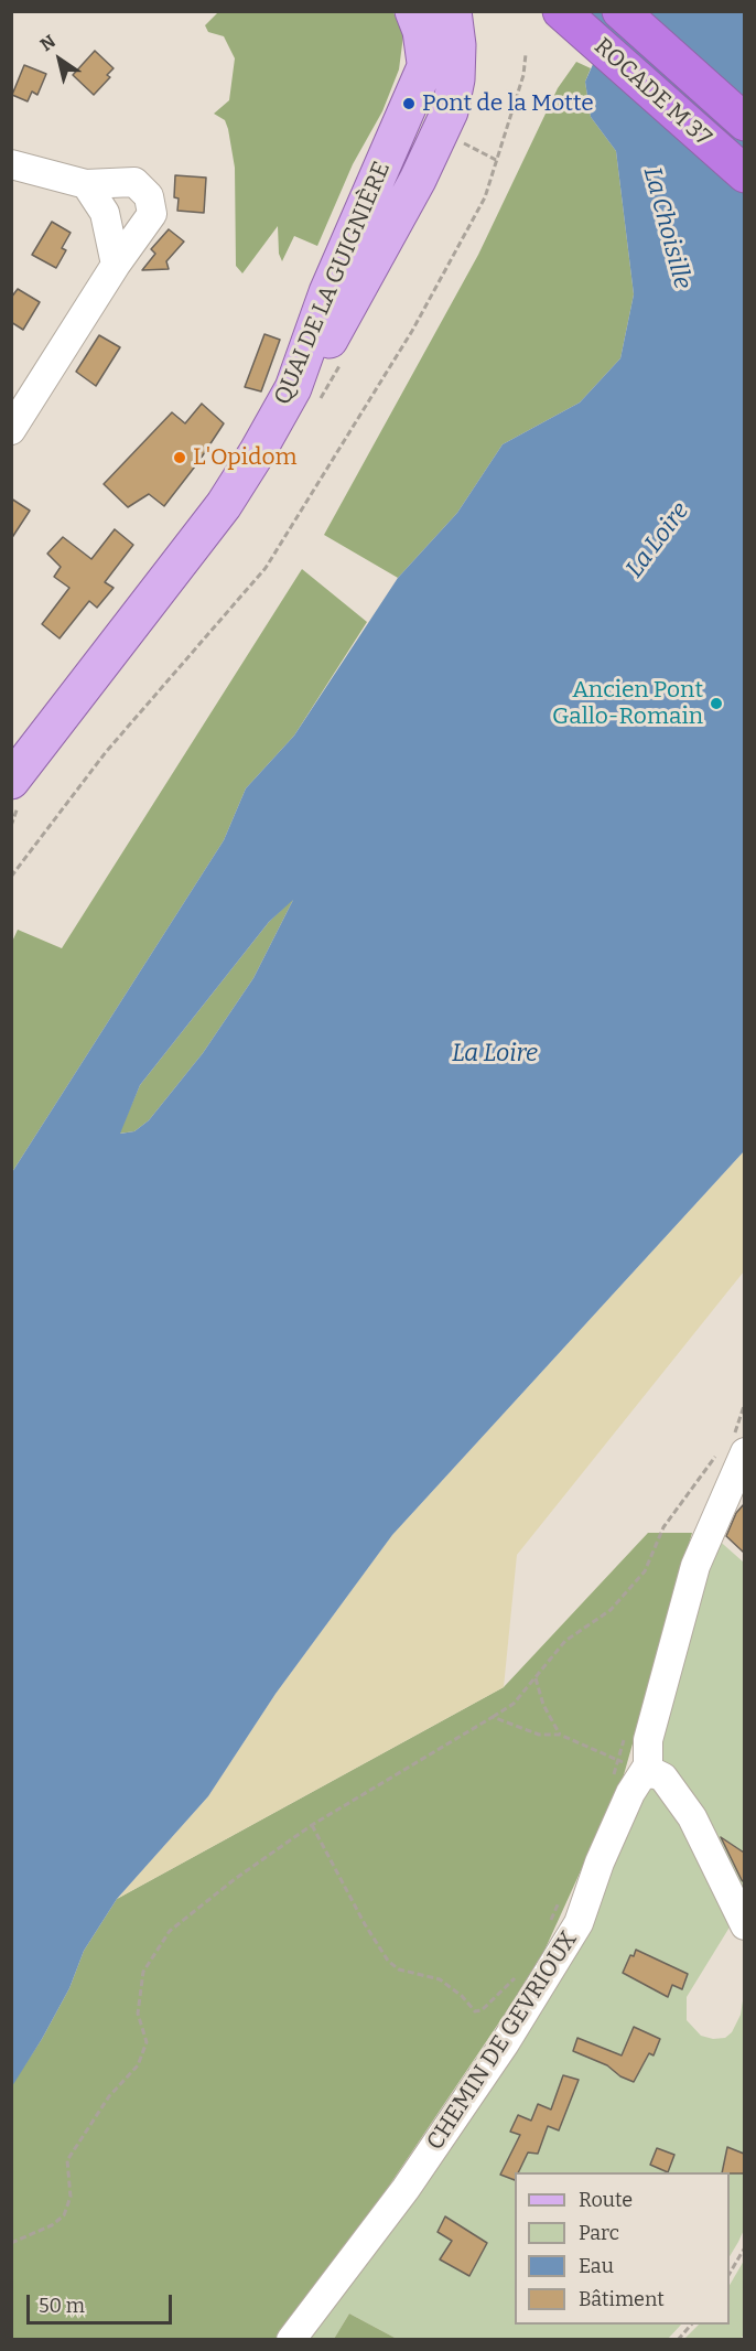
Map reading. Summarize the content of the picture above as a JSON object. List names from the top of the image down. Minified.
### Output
{"streets":{"highway":["ROCADE M 37"],"main road":["QUAI DE LA GUIGNIÈRE"],"street":["CHEMIN DE GEVRIOUX"]},"water":["La Choisille","La Loire"],"places":["Pont de la Motte","L'Opidom","Ancien Pont Gallo-Romain"],"legend":["Route","Parc","Eau","Bâtiment"],"scale_bar":"50 m","north":"top left"}
